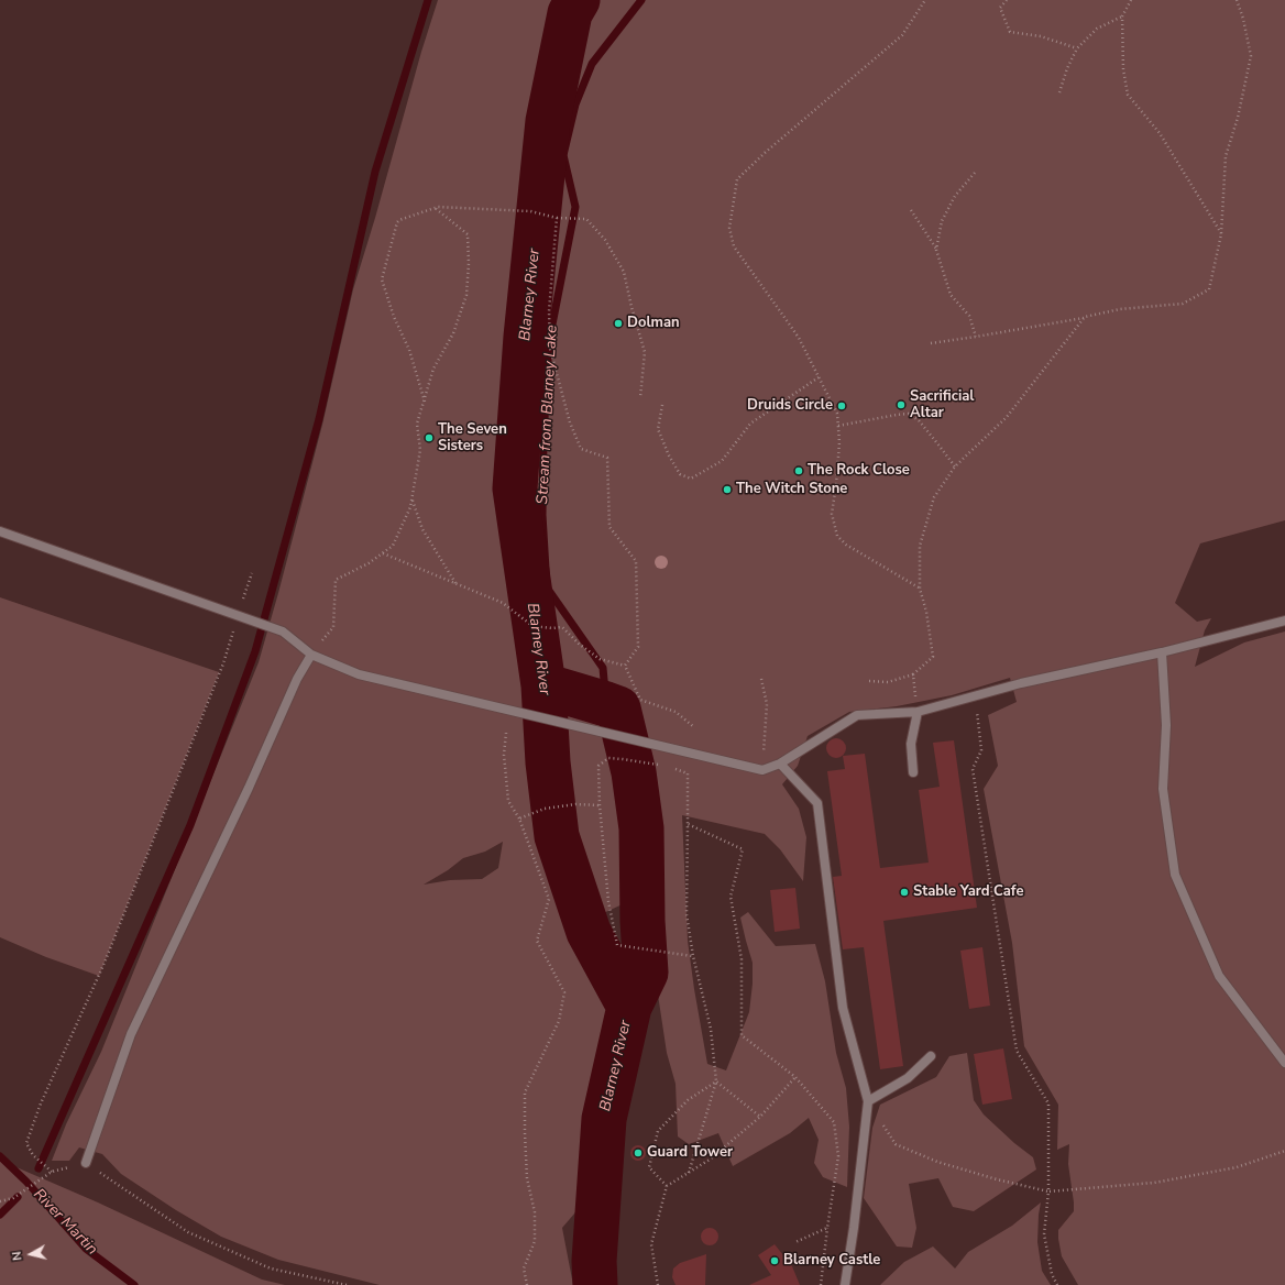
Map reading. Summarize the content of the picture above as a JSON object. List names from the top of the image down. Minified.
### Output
{"water":["Blarney River","Stream from Blarney Lake","River Martin"],"places":["Dolman","Sacrificial Altar","Druids Circle","The Seven Sisters","The Rock Close","The Witch Stone","Stable Yard Cafe","Guard Tower","Blarney Castle"],"north":"left"}
